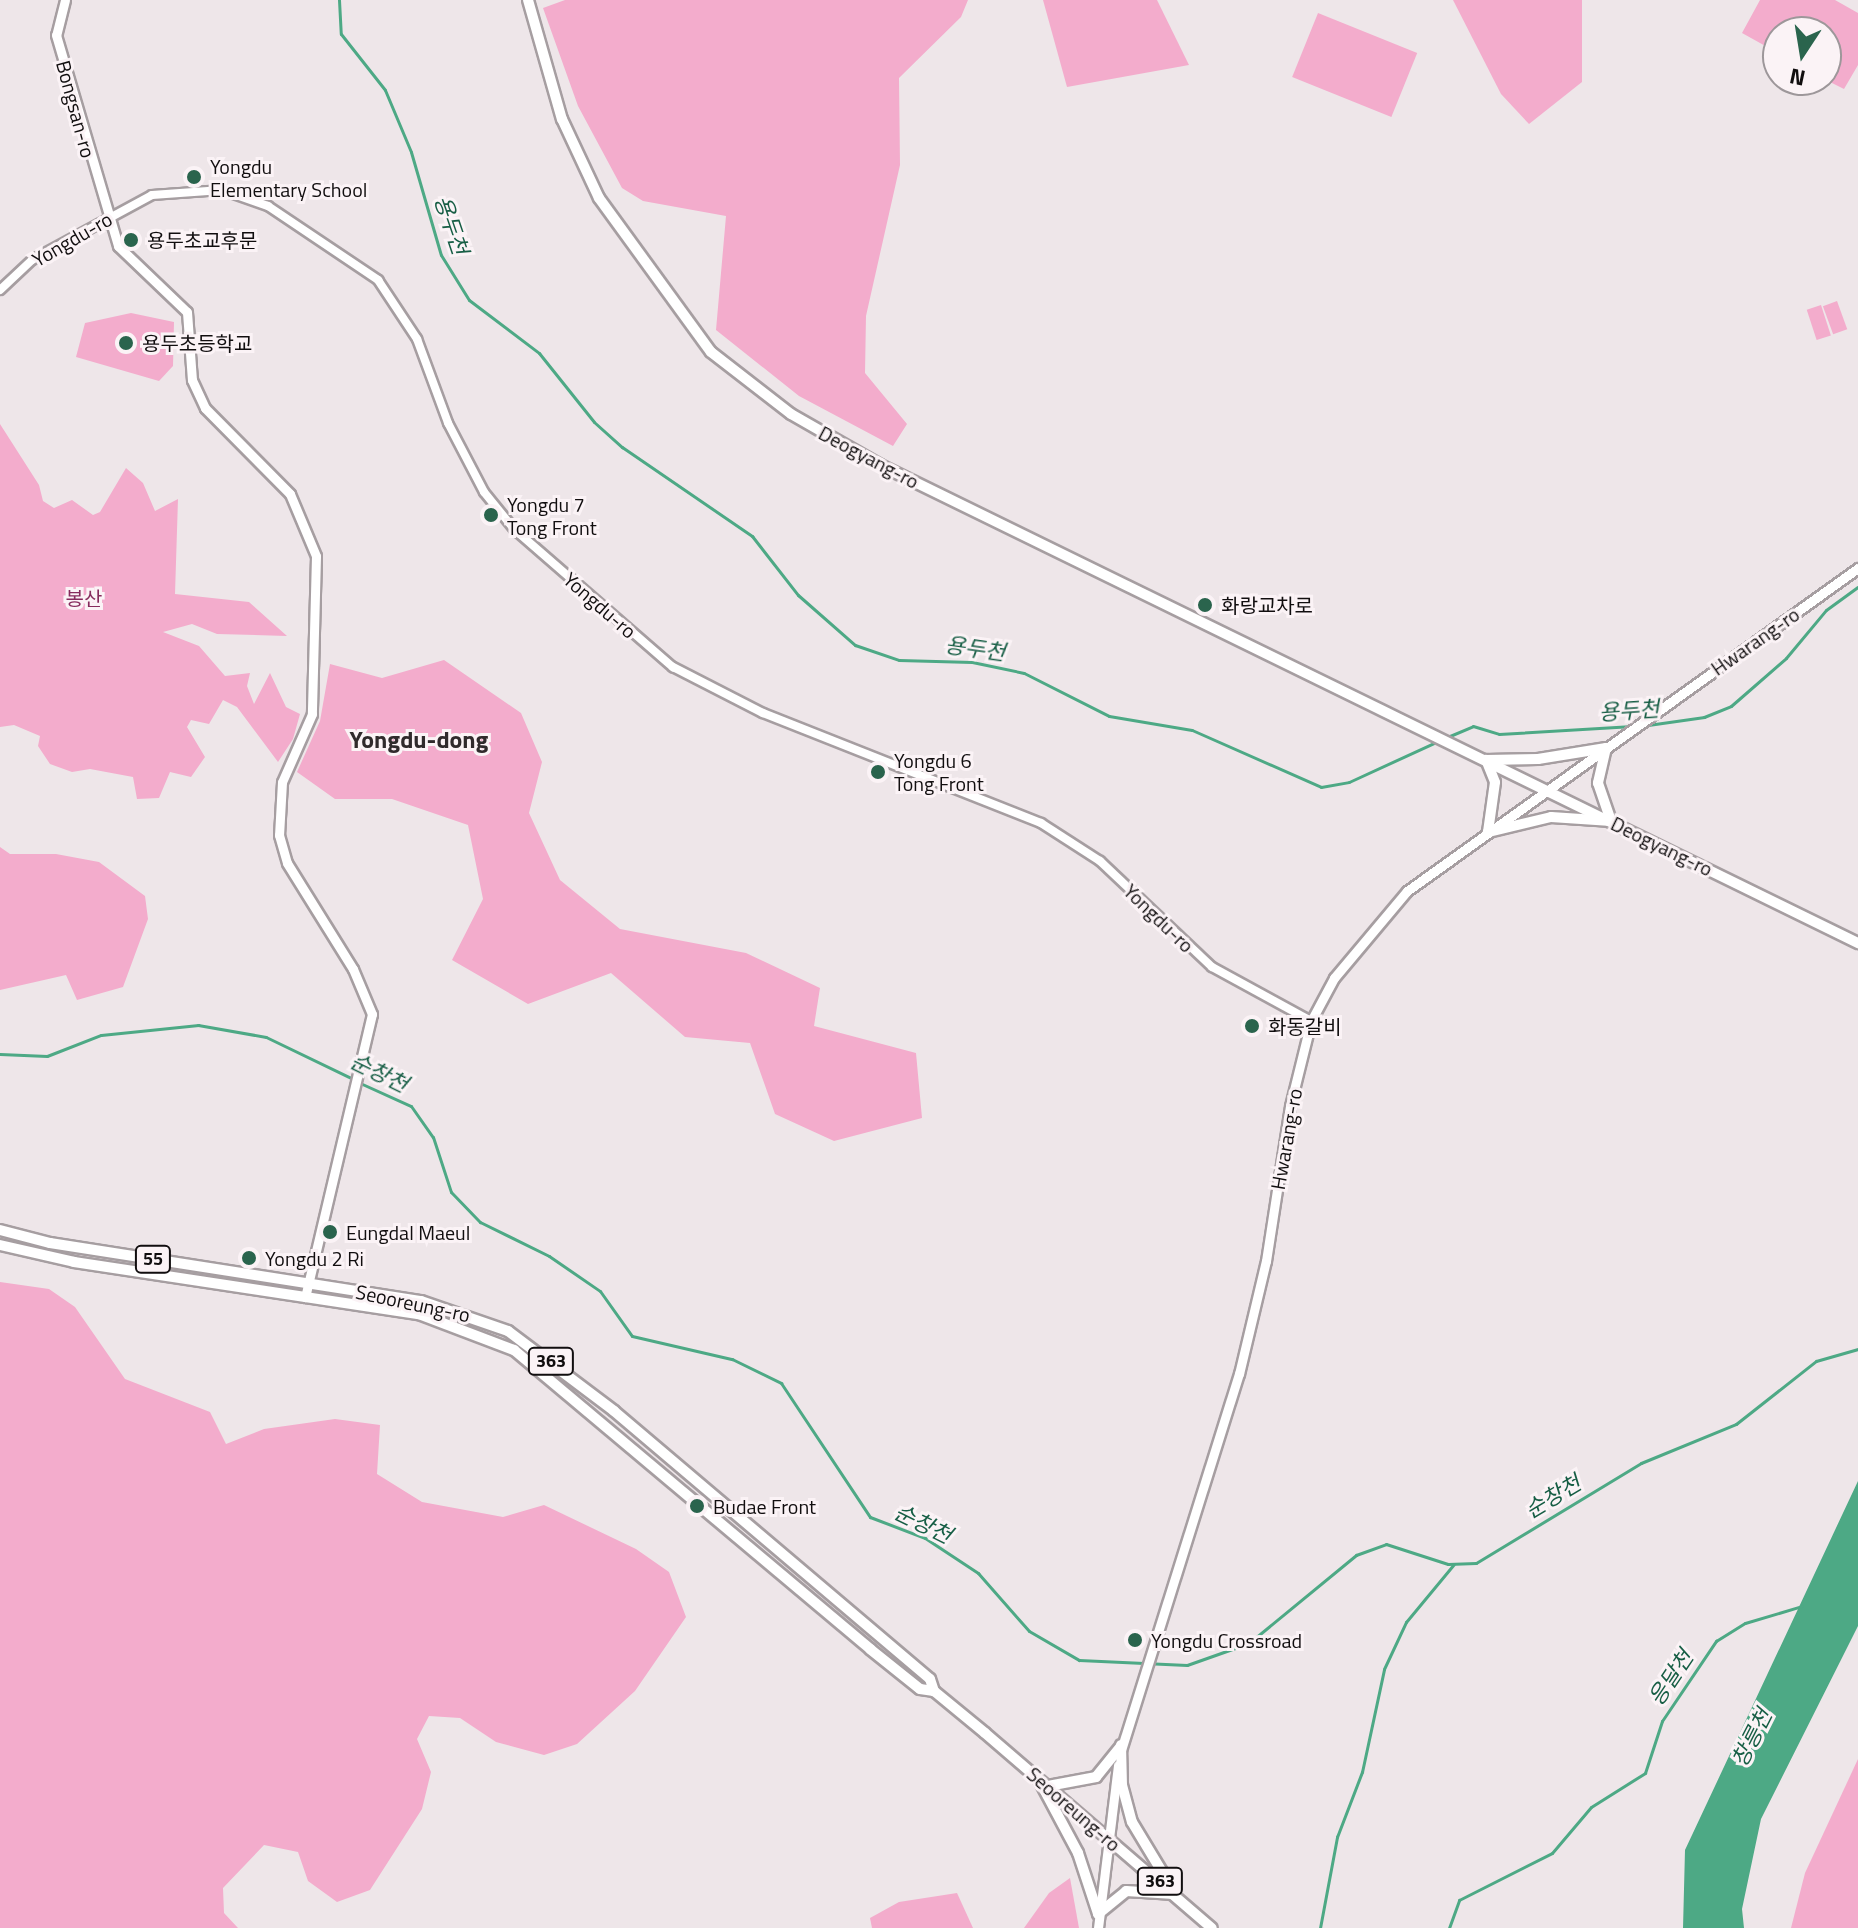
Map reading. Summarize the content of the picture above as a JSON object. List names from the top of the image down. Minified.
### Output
{"streets":{"main road":["Bongsan-ro","Deogyang-ro","Hwarang-ro","55","Seooreung-ro","363"],"street":["Yongdu-ro"]},"crossings":[["Bongsan-ro","Yongdu-ro"],["Bongsan-ro","Seooreung-ro"],["Yongdu-ro","Hwarang-ro"],["Deogyang-ro","Hwarang-ro"]],"districts":["Yongdu-dong"],"water":["용두천","순창천","응달천","창릉천"],"parks":["봉산"],"places":["Yongdu Elementary School","용두초교후문","용두초등학교","Yongdu 7 Tong Front","화랑교차로","Yongdu 6 Tong Front","화동갈비","Eungdal Maeul","Yongdu 2 Ri","Budae Front","Yongdu Crossroad"],"north":"bottom"}
